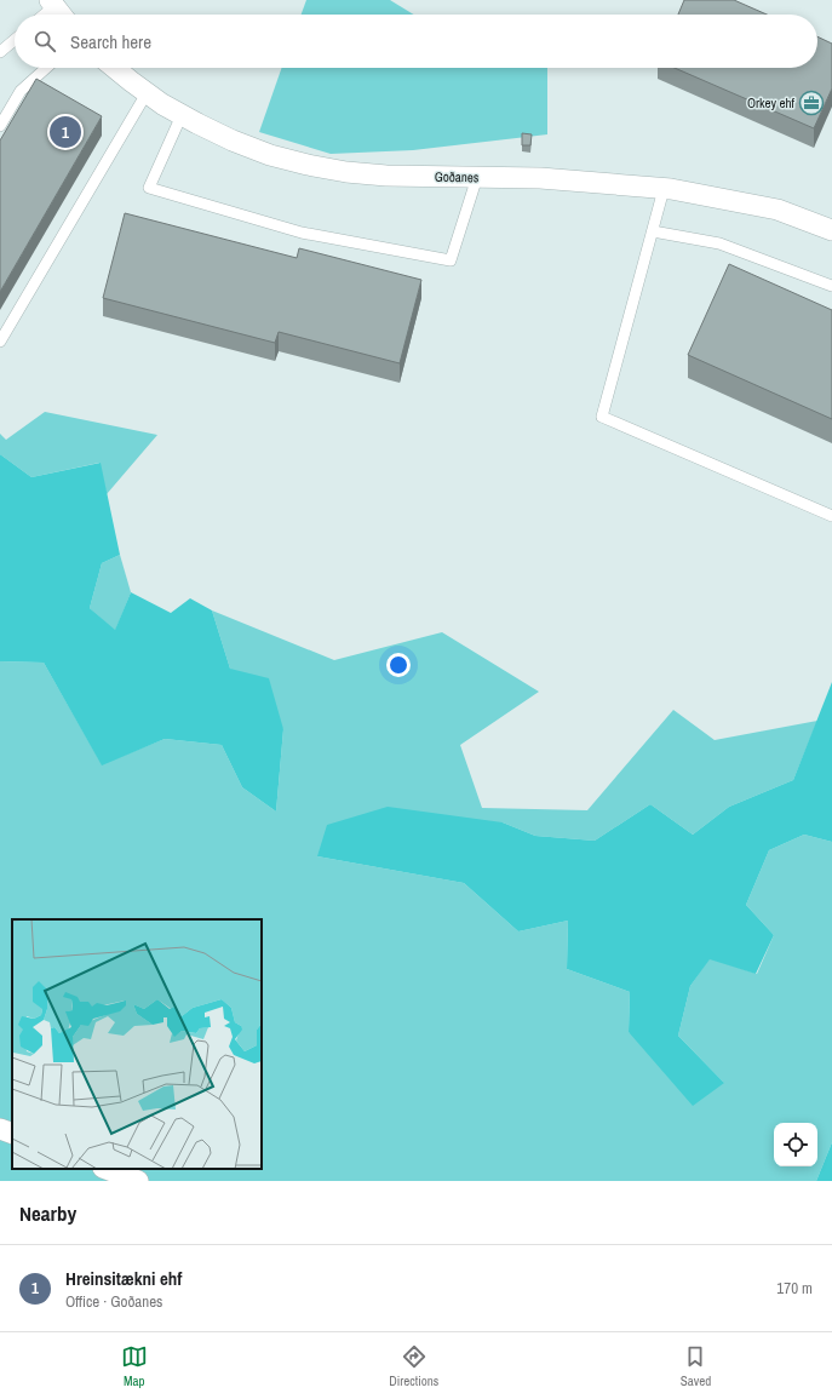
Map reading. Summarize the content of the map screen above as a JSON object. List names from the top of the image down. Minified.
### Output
{"streets":{"street":["Goðanes"]},"places":{"office":["Orkey ehf"]},"page":{"search":"Search here","pins":"1","heading":"Nearby","list":[{"mark":"1","name":"Hreinsitækni ehf","note":"Office · Goðanes","value":"170 m"}],"nav":["Map","Directions","Saved"]}}
